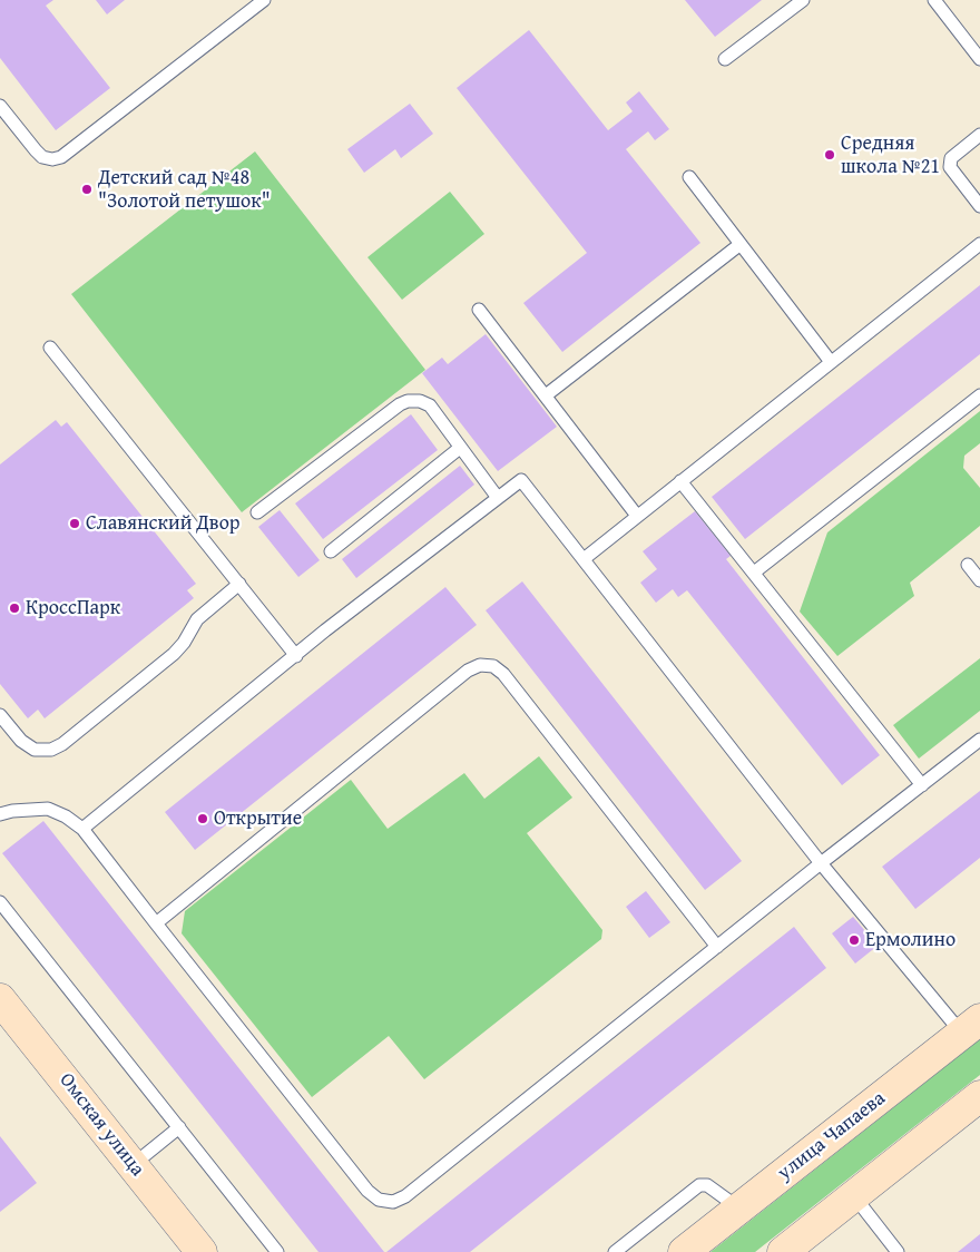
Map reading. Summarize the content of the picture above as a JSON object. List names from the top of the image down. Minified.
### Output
{"streets":{"main road":["Омская улица","улица Чапаева"]},"places":["Средняя школа №21","Детский сад №48 \"Золотой петушок\"","Славянский Двор","КроссПарк","Открытие","Ермолино"]}
